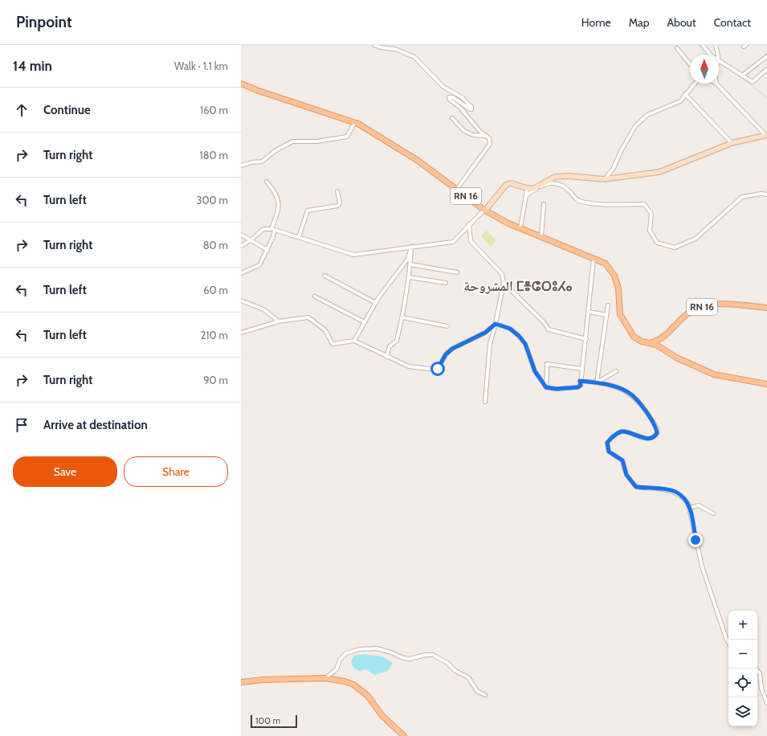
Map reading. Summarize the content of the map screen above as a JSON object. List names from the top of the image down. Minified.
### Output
{"streets":{"main road":["RN 16"]},"districts":["المشروحة ⵎⴻⵛⵔⵓⵃⴰ"],"scale_bar":"100 m","north":"top","page":{"header":"Pinpoint","nav":["Home","Map","About","Contact"],"heading":["14 min","Walk · 1.1 km"],"list":[["Continue","160 m"],["Turn right","180 m"],["Turn left","300 m"],["Turn right","80 m"],["Turn left","60 m"],["Turn left","210 m"],["Turn right","90 m"],"Arrive at destination"],"buttons":["Save","Share"],"map_buttons":["+","−"],"scale":"100 m"}}
